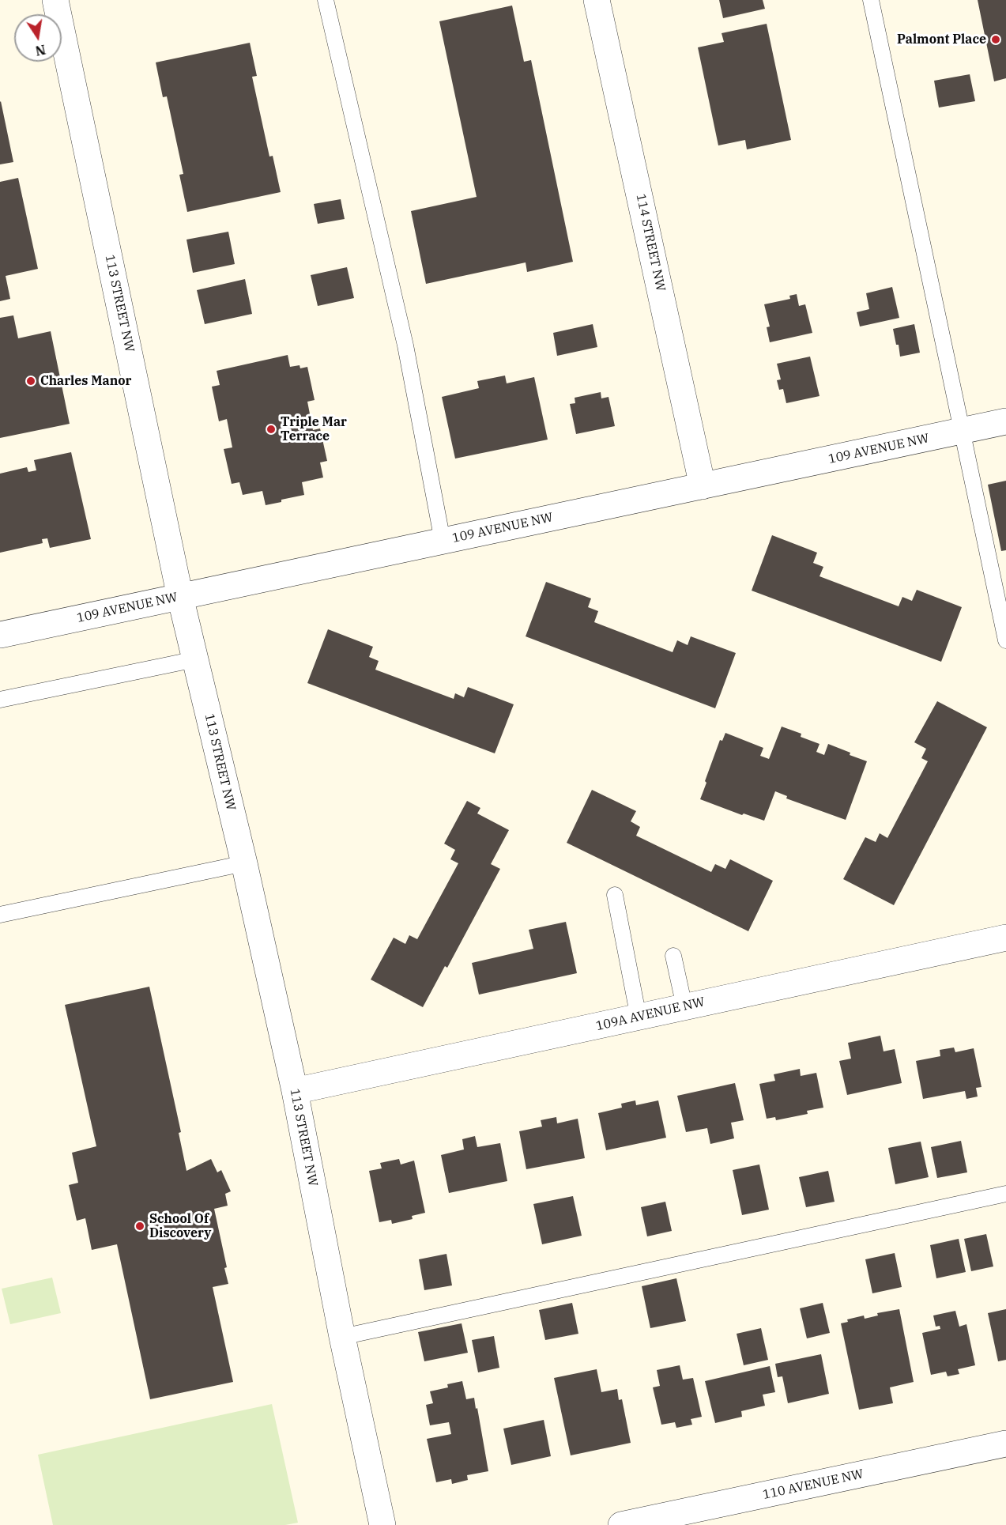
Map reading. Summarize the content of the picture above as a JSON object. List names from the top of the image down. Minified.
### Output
{"streets":{"street":["114 STREET NW","113 STREET NW","109 AVENUE NW","109A AVENUE NW","110 AVENUE NW"]},"crossings":[["114 STREET NW","109 AVENUE NW"],["113 STREET NW","109 AVENUE NW"],["113 STREET NW","109A AVENUE NW"]],"places":["Palmont Place","Charles Manor","Triple Mar Terrace","School Of Discovery"],"north":"bottom"}
